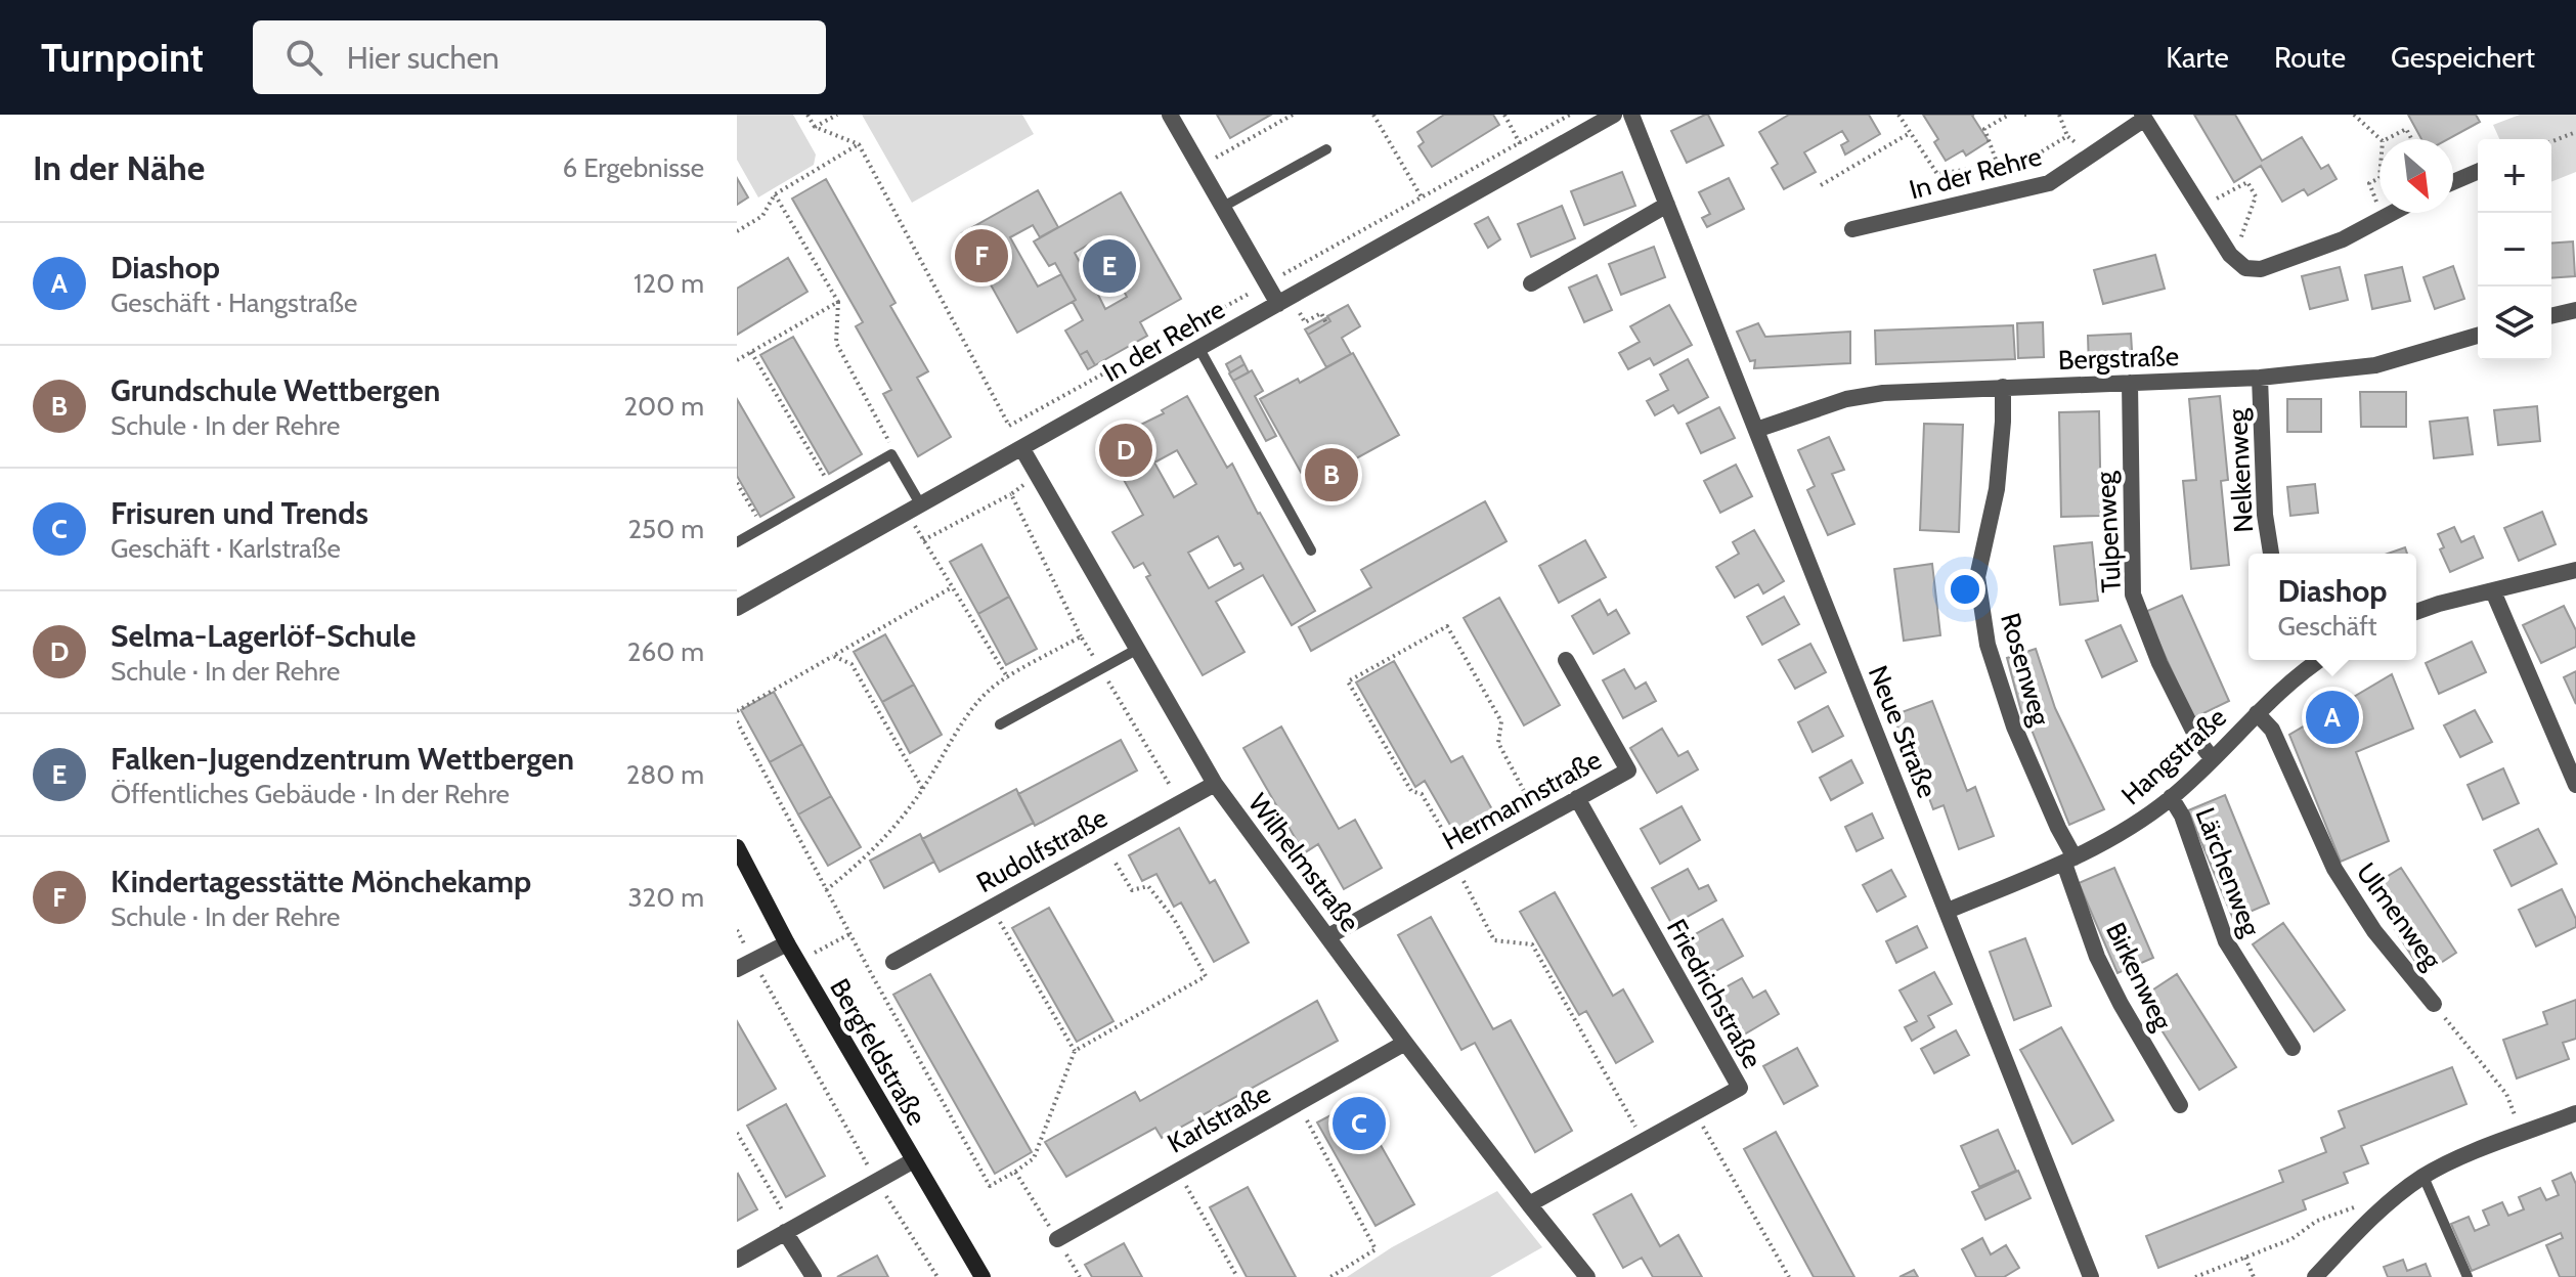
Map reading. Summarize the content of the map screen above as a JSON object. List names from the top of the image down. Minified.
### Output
{"streets":{"street":["In der Rehre","Bergstraße","Nelkenweg","Tulpenweg","Rosenweg","Neue Straße","Hangstraße","Hermannstraße","Rudolfstraße","Wilhelmstraße","Lärchenweg","Ulmenweg","Birkenweg","Friedrichstraße","Bergfeldstraße","Karlstraße"]},"crossings":[["In der Rehre","Wilhelmstraße"],["Bergstraße","Nelkenweg"],["Bergstraße","Tulpenweg"],["Bergstraße","Rosenweg"],["Bergstraße","Neue Straße"],["Tulpenweg","Hangstraße"],["Rosenweg","Hangstraße"],["Rosenweg","Birkenweg"],["Neue Straße","Hangstraße"],["Hangstraße","Lärchenweg"],["Hangstraße","Ulmenweg"],["Hangstraße","Birkenweg"],["Hermannstraße","Wilhelmstraße"],["Hermannstraße","Friedrichstraße"],["Rudolfstraße","Wilhelmstraße"],["Wilhelmstraße","Friedrichstraße"],["Wilhelmstraße","Karlstraße"]],"north":"bottom right","page":{"header":"Turnpoint","search":"Hier suchen","nav":["Karte","Route","Gespeichert"],"heading":["In der Nähe","6 Ergebnisse"],"map_buttons":["+","−"],"list":[{"mark":"A","name":"Diashop","note":"Geschäft · Hangstraße","value":"120 m"},{"mark":"B","name":"Grundschule Wettbergen","note":"Schule · In der Rehre","value":"200 m"},{"mark":"C","name":"Frisuren und Trends","note":"Geschäft · Karlstraße","value":"250 m"},{"mark":"D","name":"Selma-Lagerlöf-Schule","note":"Schule · In der Rehre","value":"260 m"},{"mark":"E","name":"Falken-Jugendzentrum Wettbergen","note":"Öffentliches Gebäude · In der Rehre","value":"280 m"},{"mark":"F","name":"Kindertagesstätte Mönchekamp","note":"Schule · In der Rehre","value":"320 m"}],"pins":["F","E","D","B","A","C"],"popup":["Diashop","Geschäft"]}}
